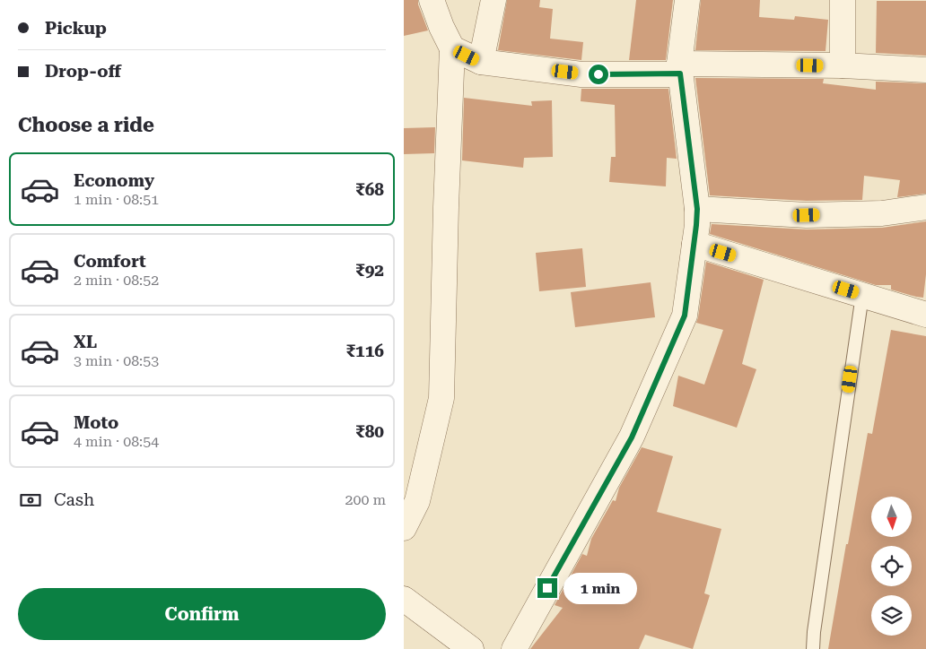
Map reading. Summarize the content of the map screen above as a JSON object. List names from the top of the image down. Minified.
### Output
{"north":"bottom","page":{"banner":["Pickup","Drop-off"],"heading":"Choose a ride","list":[{"name":"Economy","note":"1 min · 08:51","value":"₹68"},{"name":"Comfort","note":"2 min · 08:52","value":"₹92"},{"name":"XL","note":"3 min · 08:53","value":"₹116"},{"name":"Moto","note":"4 min · 08:54","value":"₹80"}],"pay":["Cash","200 m"],"bubble":"1 min","buttons":"Confirm"}}
